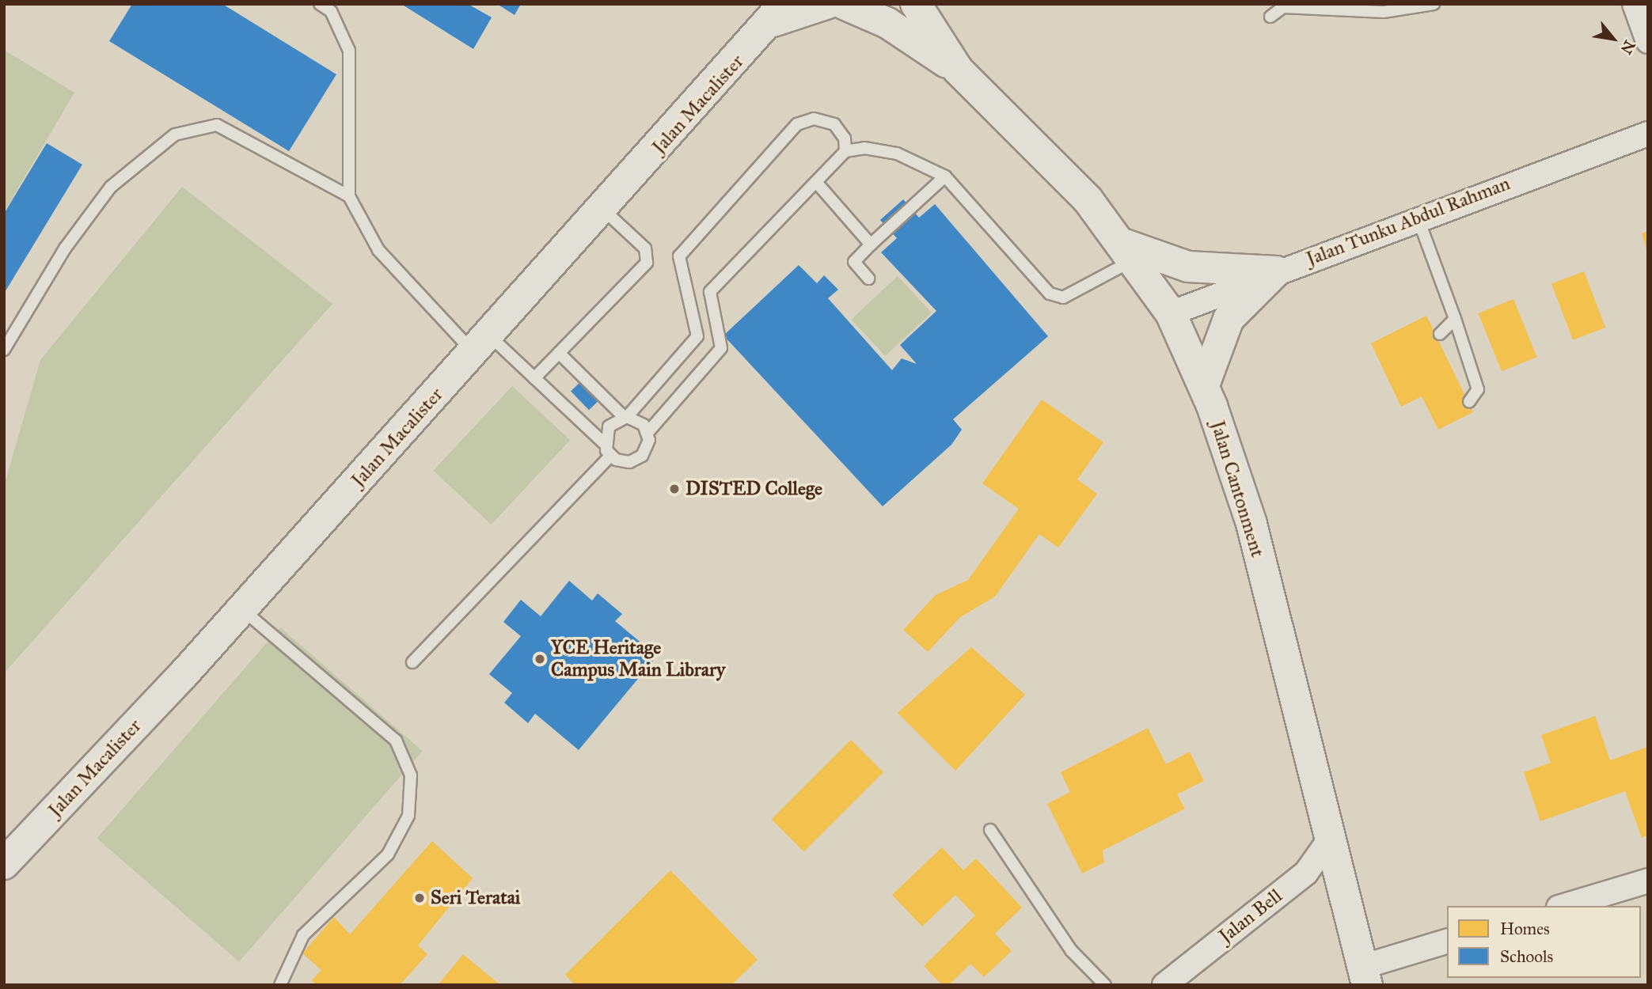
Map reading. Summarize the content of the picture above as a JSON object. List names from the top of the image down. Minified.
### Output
{"streets":{"main road":["Jalan Macalister","Jalan Cantonment"],"street":["Jalan Tunku Abdul Rahman","Jalan Bell"]},"crossings":[["Jalan Tunku Abdul Rahman","Jalan Cantonment"],["Jalan Cantonment","Jalan Bell"]],"places":["DISTED College","YCE Heritage Campus Main Library","Seri Teratai"],"legend":["Homes","Schools"],"north":"bottom right"}
